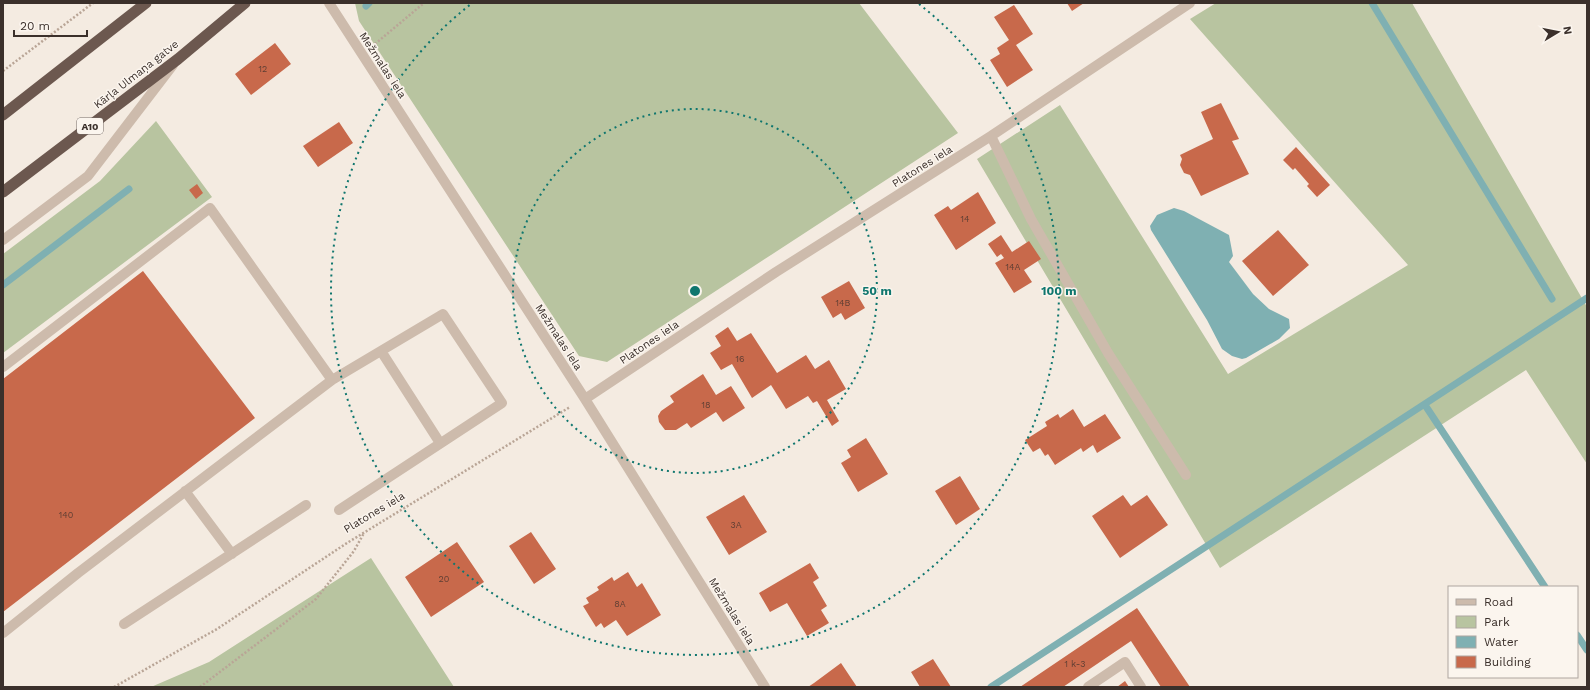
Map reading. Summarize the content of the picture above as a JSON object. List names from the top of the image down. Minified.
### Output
{"streets":{"highway":["Kārļa Ulmaņa gatve","A10"],"street":["Mežmalas iela","Platones iela"]},"crossings":[["Mežmalas iela","Platones iela"]],"house_numbers":["12","14","14A","14B","16","18","140","3A","20","8A","1 k-3"],"legend":["Road","Park","Water","Building"],"scale_bar":"20 m","north":"right","rings":["50 m","100 m"]}
